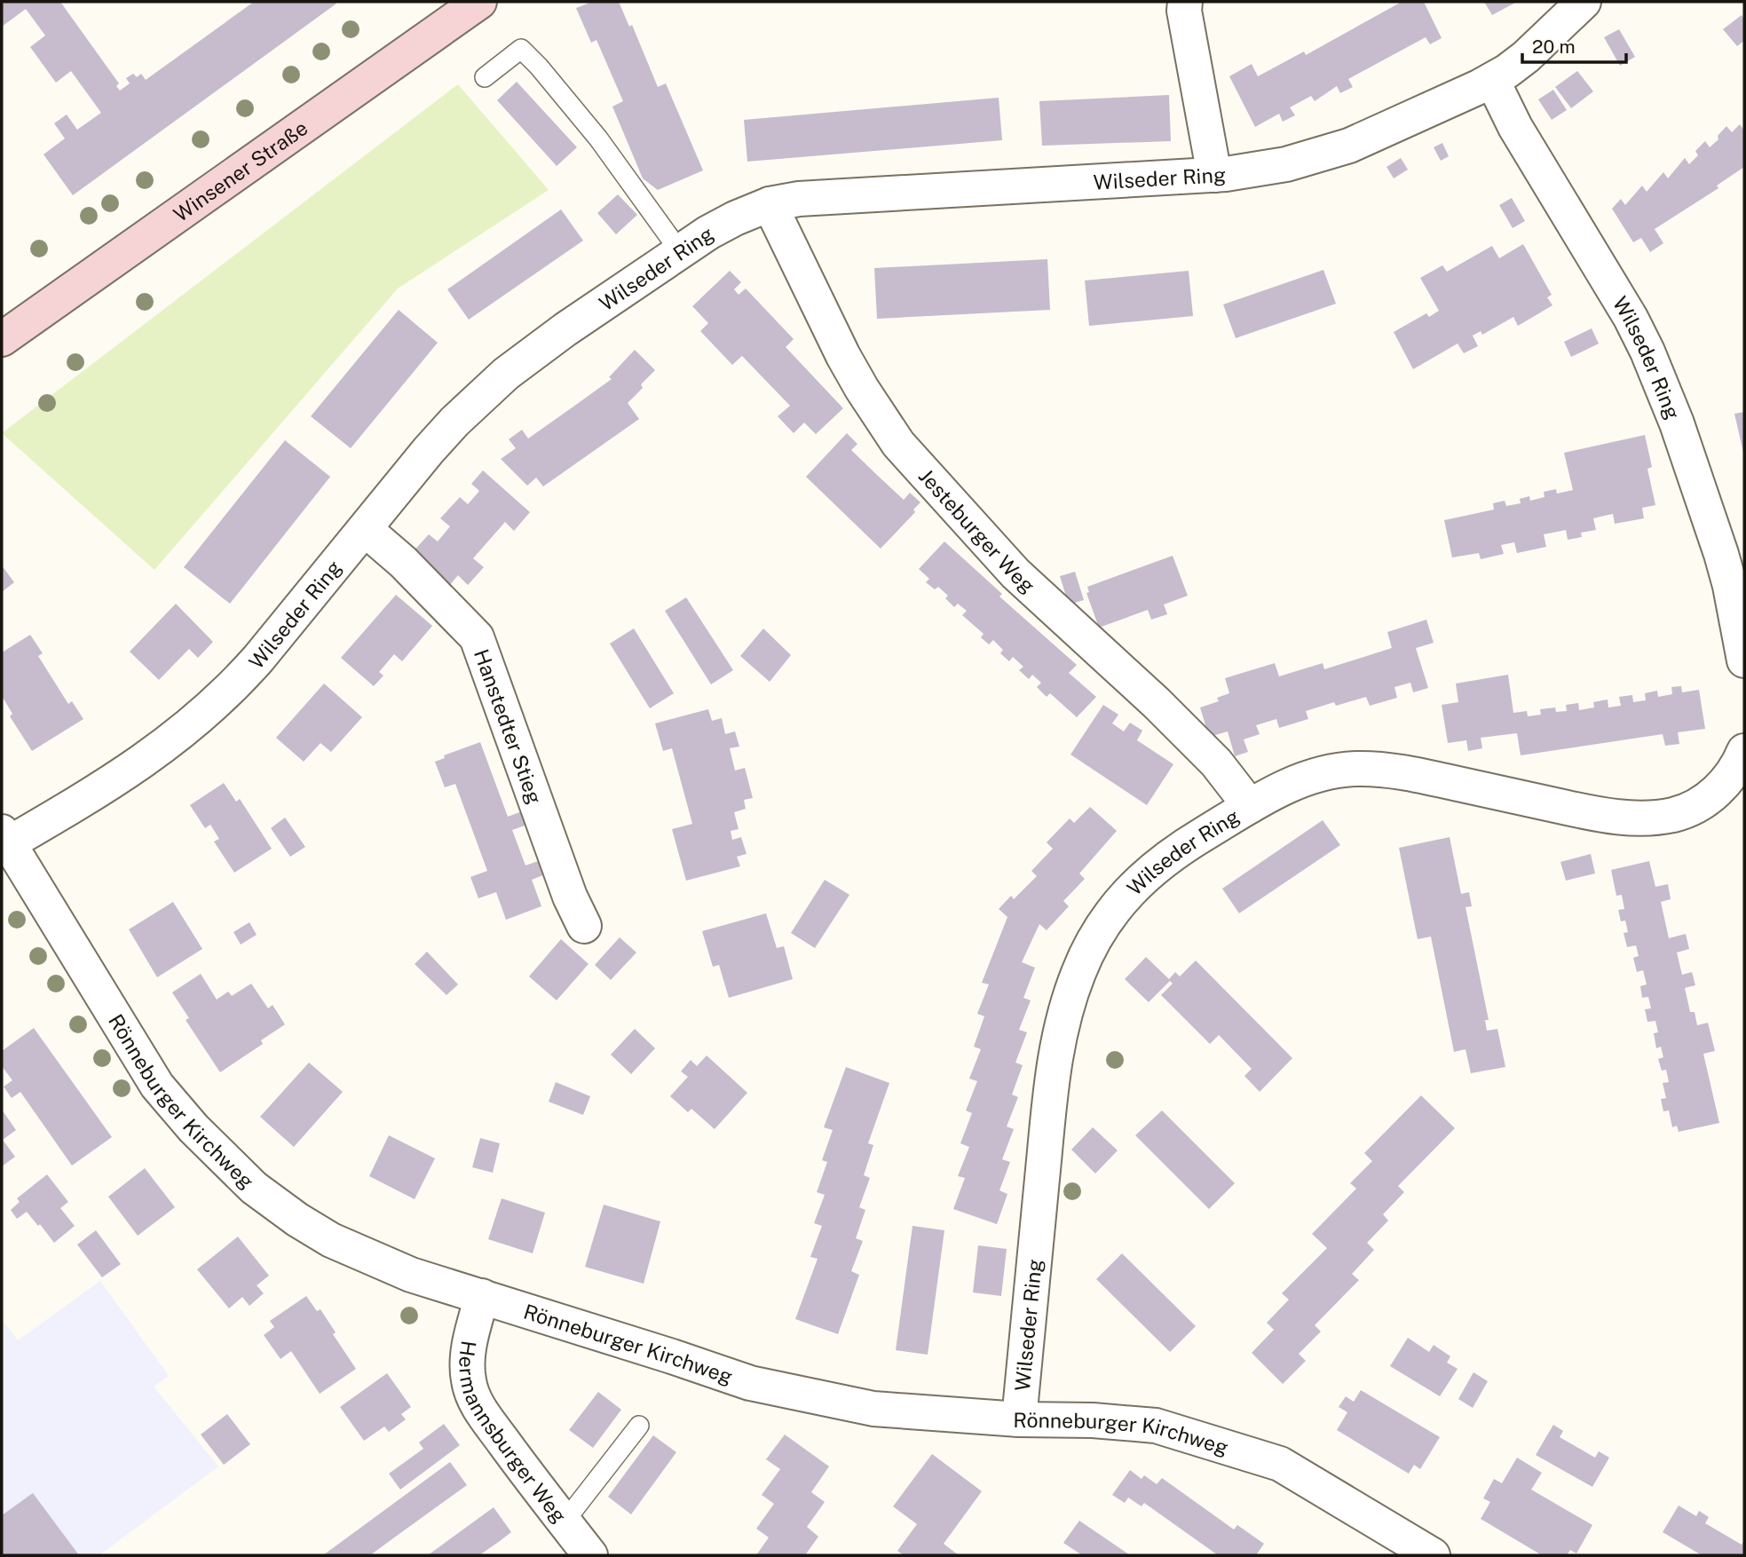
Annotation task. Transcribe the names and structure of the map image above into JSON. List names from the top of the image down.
{
  "streets": {
    "main road": ["Winsener Straße"],
    "street": [
      "Wilseder Ring",
      "Jesteburger Weg",
      "Hanstedter Stieg",
      "Rönneburger Kirchweg",
      "Hermannsburger Weg"
    ]
  },
  "crossings": [
    ["Wilseder Ring", "Jesteburger Weg"],
    ["Wilseder Ring", "Hanstedter Stieg"],
    ["Wilseder Ring", "Rönneburger Kirchweg"],
    ["Rönneburger Kirchweg", "Hermannsburger Weg"]
  ],
  "scale_bar": "20 m"
}
